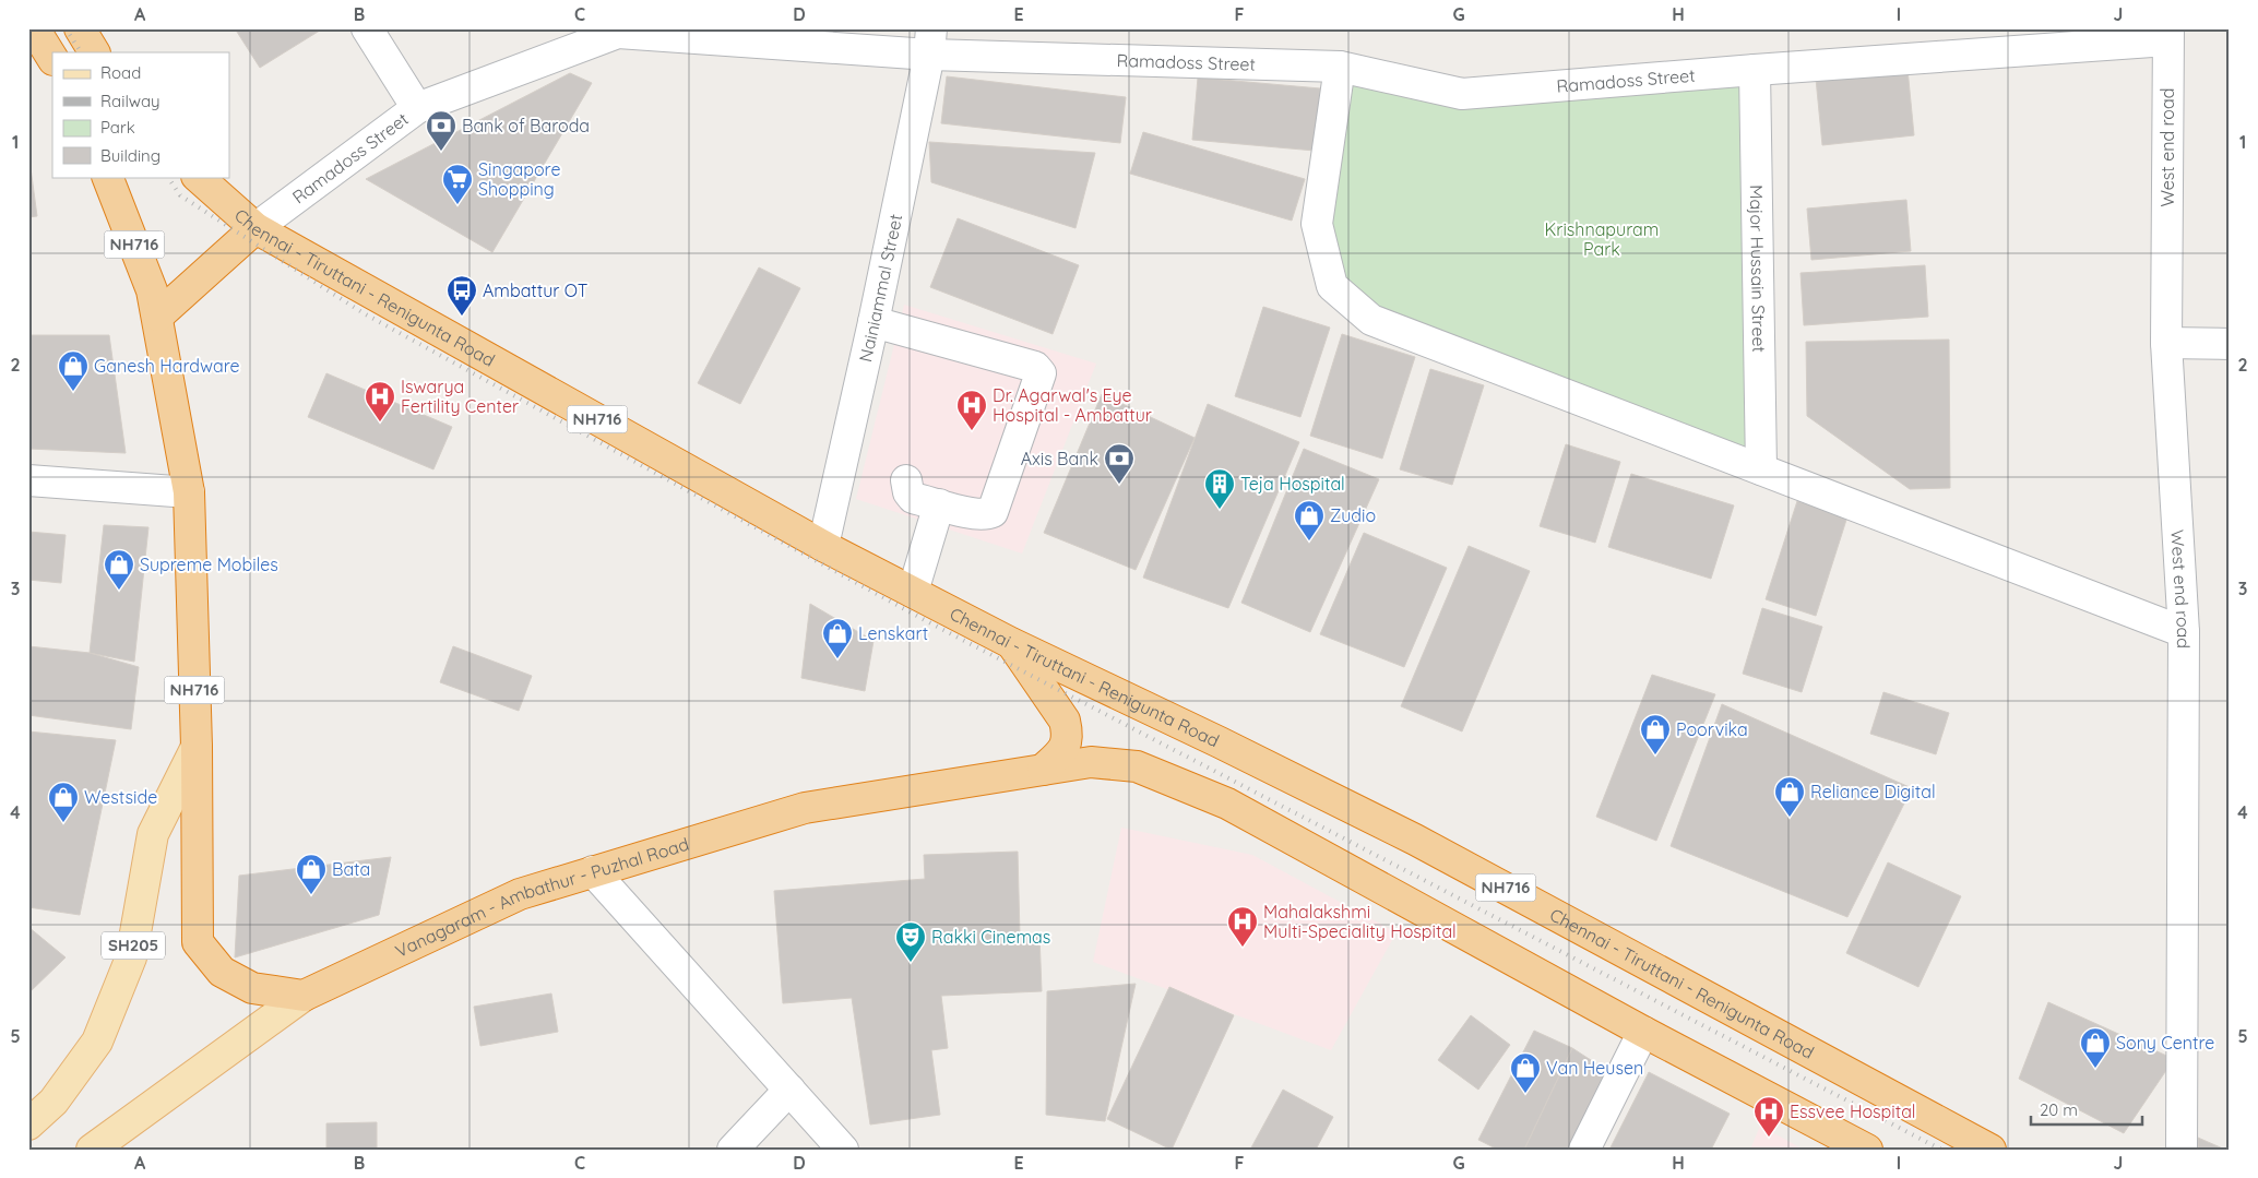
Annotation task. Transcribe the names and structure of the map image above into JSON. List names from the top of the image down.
{
  "streets": {
    "highway": ["NH716", "Chennai - Tiruttani - Renigunta Road", "Vanagaram - Ambathur - Puzhal Road"],
    "main road": ["SH205"],
    "street": [
      "Ramadoss Street",
      "West end road",
      "Major Hussain Street",
      "Nainiammal Street"
    ]
  },
  "crossings": [
    ["Ramadoss Street", "West end road"],
    ["Ramadoss Street", "Major Hussain Street"],
    ["Ramadoss Street", "Chennai - Tiruttani - Renigunta Road"],
    ["Ramadoss Street", "Nainiammal Street"],
    ["NH716", "Vanagaram - Ambathur - Puzhal Road"],
    ["NH716", "SH205"],
    ["Chennai - Tiruttani - Renigunta Road", "Nainiammal Street"]
  ],
  "parks": ["Krishnapuram Park"],
  "places": {
    "bank": ["Bank of Baroda", "Axis Bank"],
    "supermarket": ["Singapore Shopping"],
    "bus stop": ["Ambattur OT"],
    "shop": [
      "Ganesh Hardware",
      "Zudio",
      "Supreme Mobiles",
      "Lenskart",
      "Poorvika",
      "Reliance Digital",
      "Westside",
      "Bata",
      "Sony Centre",
      "Van Heusen"
    ],
    "hospital": [
      "Iswarya Fertility Center",
      "Dr. Agarwal's Eye Hospital - Ambattur",
      "Mahalakshmi Multi-Speciality Hospital",
      "Essvee Hospital"
    ],
    "building": ["Teja Hospital"],
    "theatre": ["Rakki Cinemas"]
  },
  "legend": [
    "Road",
    "Railway",
    "Park",
    "Building"
  ],
  "scale_bar": "20 m",
  "grid": {
    "columns": [
      "A",
      "B",
      "C",
      "D",
      "E",
      "F",
      "G",
      "H",
      "I",
      "J"
    ],
    "rows": [
      "1",
      "2",
      "3",
      "4",
      "5"
    ]
  }
}
